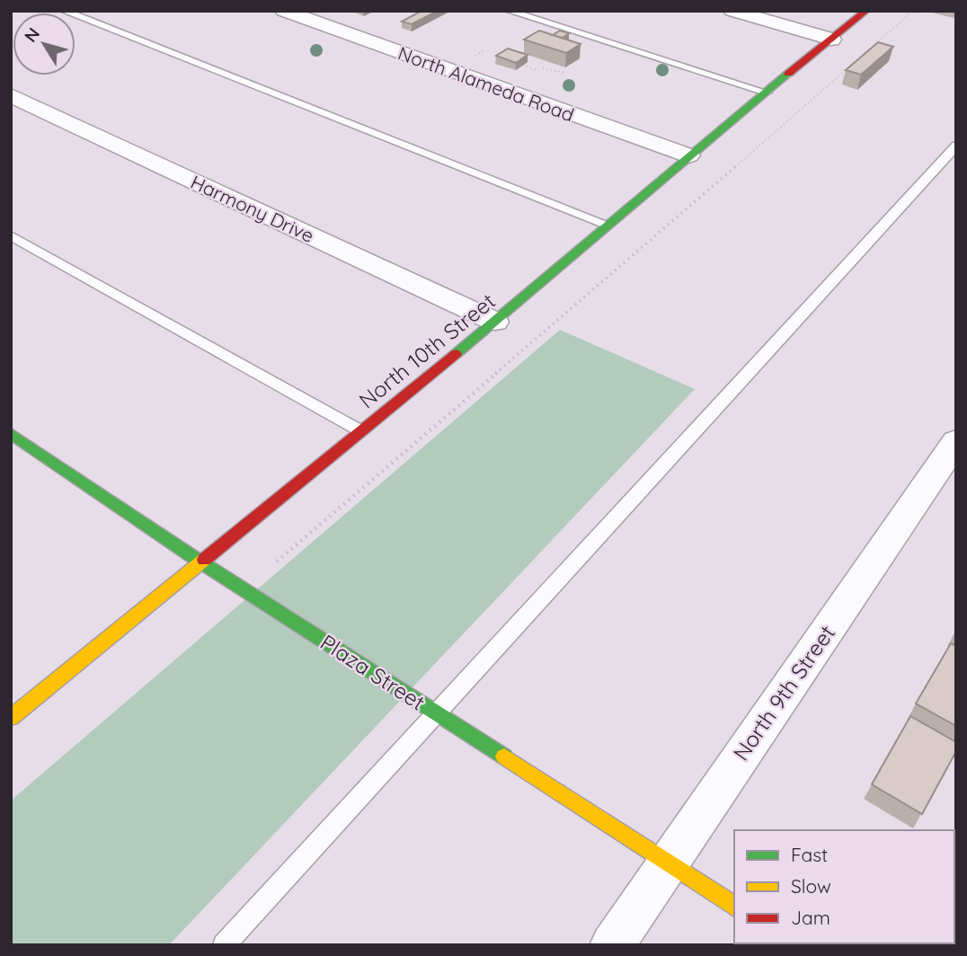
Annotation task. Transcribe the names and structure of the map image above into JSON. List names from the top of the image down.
{
  "streets": {
    "street": [
      "North Alameda Road",
      "Harmony Drive",
      "North 10th Street",
      "Plaza Street",
      "North 9th Street"
    ]
  },
  "crossings": [
    ["North Alameda Road", "North 10th Street"],
    ["Harmony Drive", "North 10th Street"],
    ["North 10th Street", "Plaza Street"],
    ["Plaza Street", "North 9th Street"]
  ],
  "legend": ["Fast", "Slow", "Jam"],
  "north": "top left"
}
